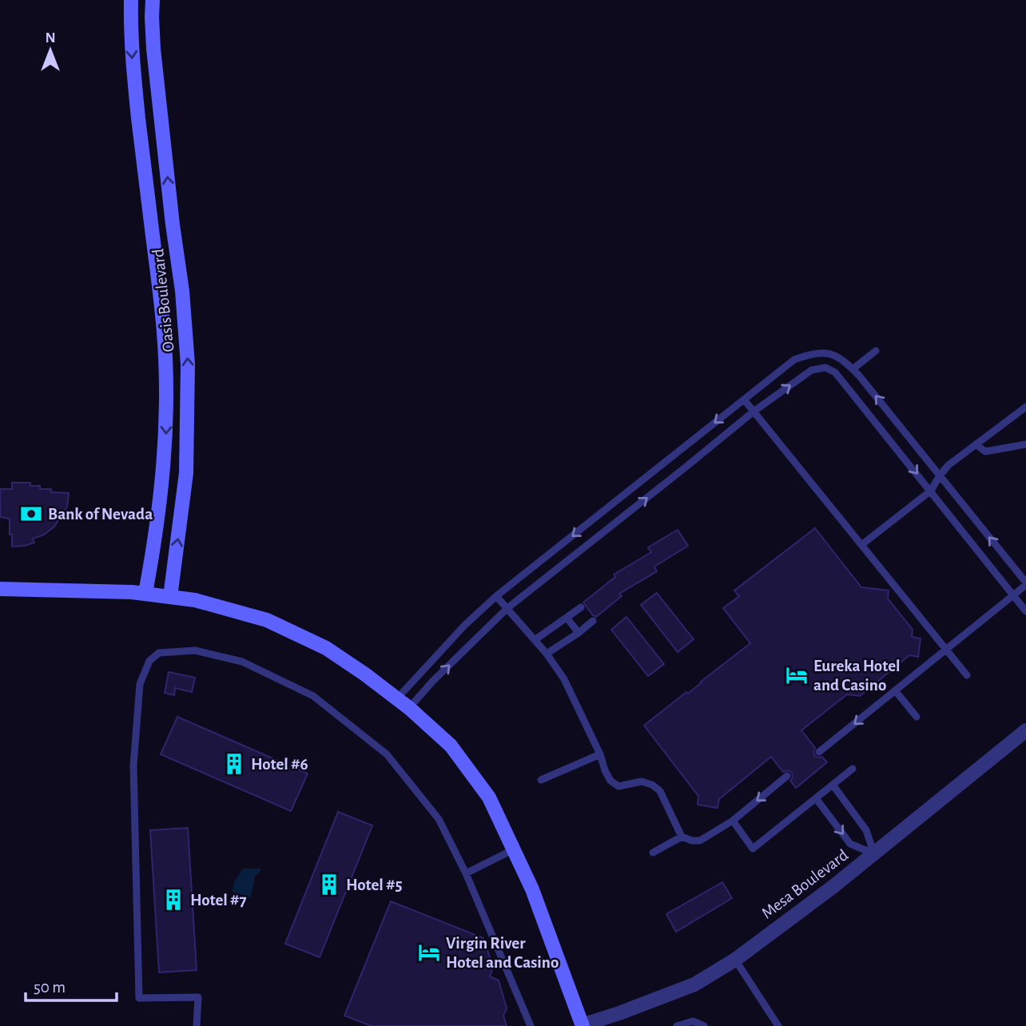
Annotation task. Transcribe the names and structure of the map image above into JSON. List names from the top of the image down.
{
  "streets": {
    "main road": ["Oasis Boulevard"],
    "street": ["Mesa Boulevard"]
  },
  "places": {
    "bank": ["Bank of Nevada"],
    "hotel": ["Eureka Hotel and Casino", "Virgin River Hotel and Casino"],
    "building": ["Hotel #6", "Hotel #5", "Hotel #7"]
  },
  "scale_bar": "50 m",
  "north": "top"
}
